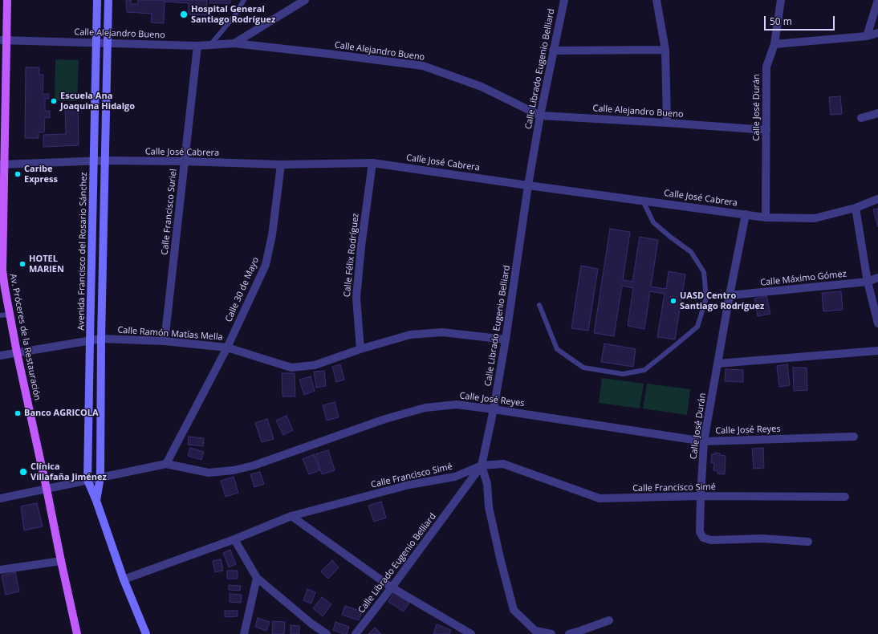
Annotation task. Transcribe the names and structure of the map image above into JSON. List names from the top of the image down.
{
  "streets": {
    "main road": ["Avenida Francisco del Rosario Sánchez", "Av. Próceres de la Restauración"],
    "street": [
      "Calle Alejandro Bueno",
      "Calle Librado Eugenio Belliard",
      "Calle José Durán",
      "Calle José Cabrera",
      "Calle Francisco Suriel",
      "Calle Félix Rodríguez",
      "Calle Máximo Gómez",
      "Calle 30 de Mayo",
      "Calle Ramón Matías Mella",
      "Calle José Reyes",
      "Calle Francisco Simé"
    ]
  },
  "crossings": [
    ["Calle Alejandro Bueno", "Calle Librado Eugenio Belliard"],
    ["Calle Alejandro Bueno", "Calle José Durán"],
    ["Calle Alejandro Bueno", "Calle Francisco Suriel"],
    ["Calle Alejandro Bueno", "Avenida Francisco del Rosario Sánchez"],
    ["Calle Alejandro Bueno", "Av. Próceres de la Restauración"],
    ["Calle Librado Eugenio Belliard", "Calle José Cabrera"],
    ["Calle Librado Eugenio Belliard", "Calle Ramón Matías Mella"],
    ["Calle Librado Eugenio Belliard", "Calle José Reyes"],
    ["Calle Librado Eugenio Belliard", "Calle Francisco Simé"],
    ["Calle José Durán", "Calle José Cabrera"],
    ["Calle José Durán", "Calle Máximo Gómez"],
    ["Calle José Durán", "Calle José Reyes"],
    ["Calle José Durán", "Calle Francisco Simé"],
    ["Calle José Cabrera", "Calle Francisco Suriel"],
    ["Calle José Cabrera", "Avenida Francisco del Rosario Sánchez"],
    ["Calle José Cabrera", "Calle Félix Rodríguez"],
    ["Calle José Cabrera", "Calle 30 de Mayo"],
    ["Calle José Cabrera", "Av. Próceres de la Restauración"],
    ["Calle Francisco Suriel", "Calle Ramón Matías Mella"],
    ["Avenida Francisco del Rosario Sánchez", "Calle Ramón Matías Mella"],
    ["Avenida Francisco del Rosario Sánchez", "Calle José Reyes"],
    ["Avenida Francisco del Rosario Sánchez", "Calle Francisco Simé"],
    ["Calle Félix Rodríguez", "Calle Ramón Matías Mella"],
    ["Calle 30 de Mayo", "Calle Ramón Matías Mella"],
    ["Calle 30 de Mayo", "Calle José Reyes"],
    ["Calle Ramón Matías Mella", "Av. Próceres de la Restauración"],
    ["Av. Próceres de la Restauración", "Calle José Reyes"]
  ],
  "places": [
    "Hospital General Santiago Rodríguez",
    "Escuela Ana Joaquina Hidalgo",
    "Caribe Express",
    "HOTEL MARIEN",
    "UASD Centro Santiago Rodríguez",
    "Banco AGRICOLA",
    "Clínica Villafaña Jiménez"
  ],
  "scale_bar": "50 m"
}
